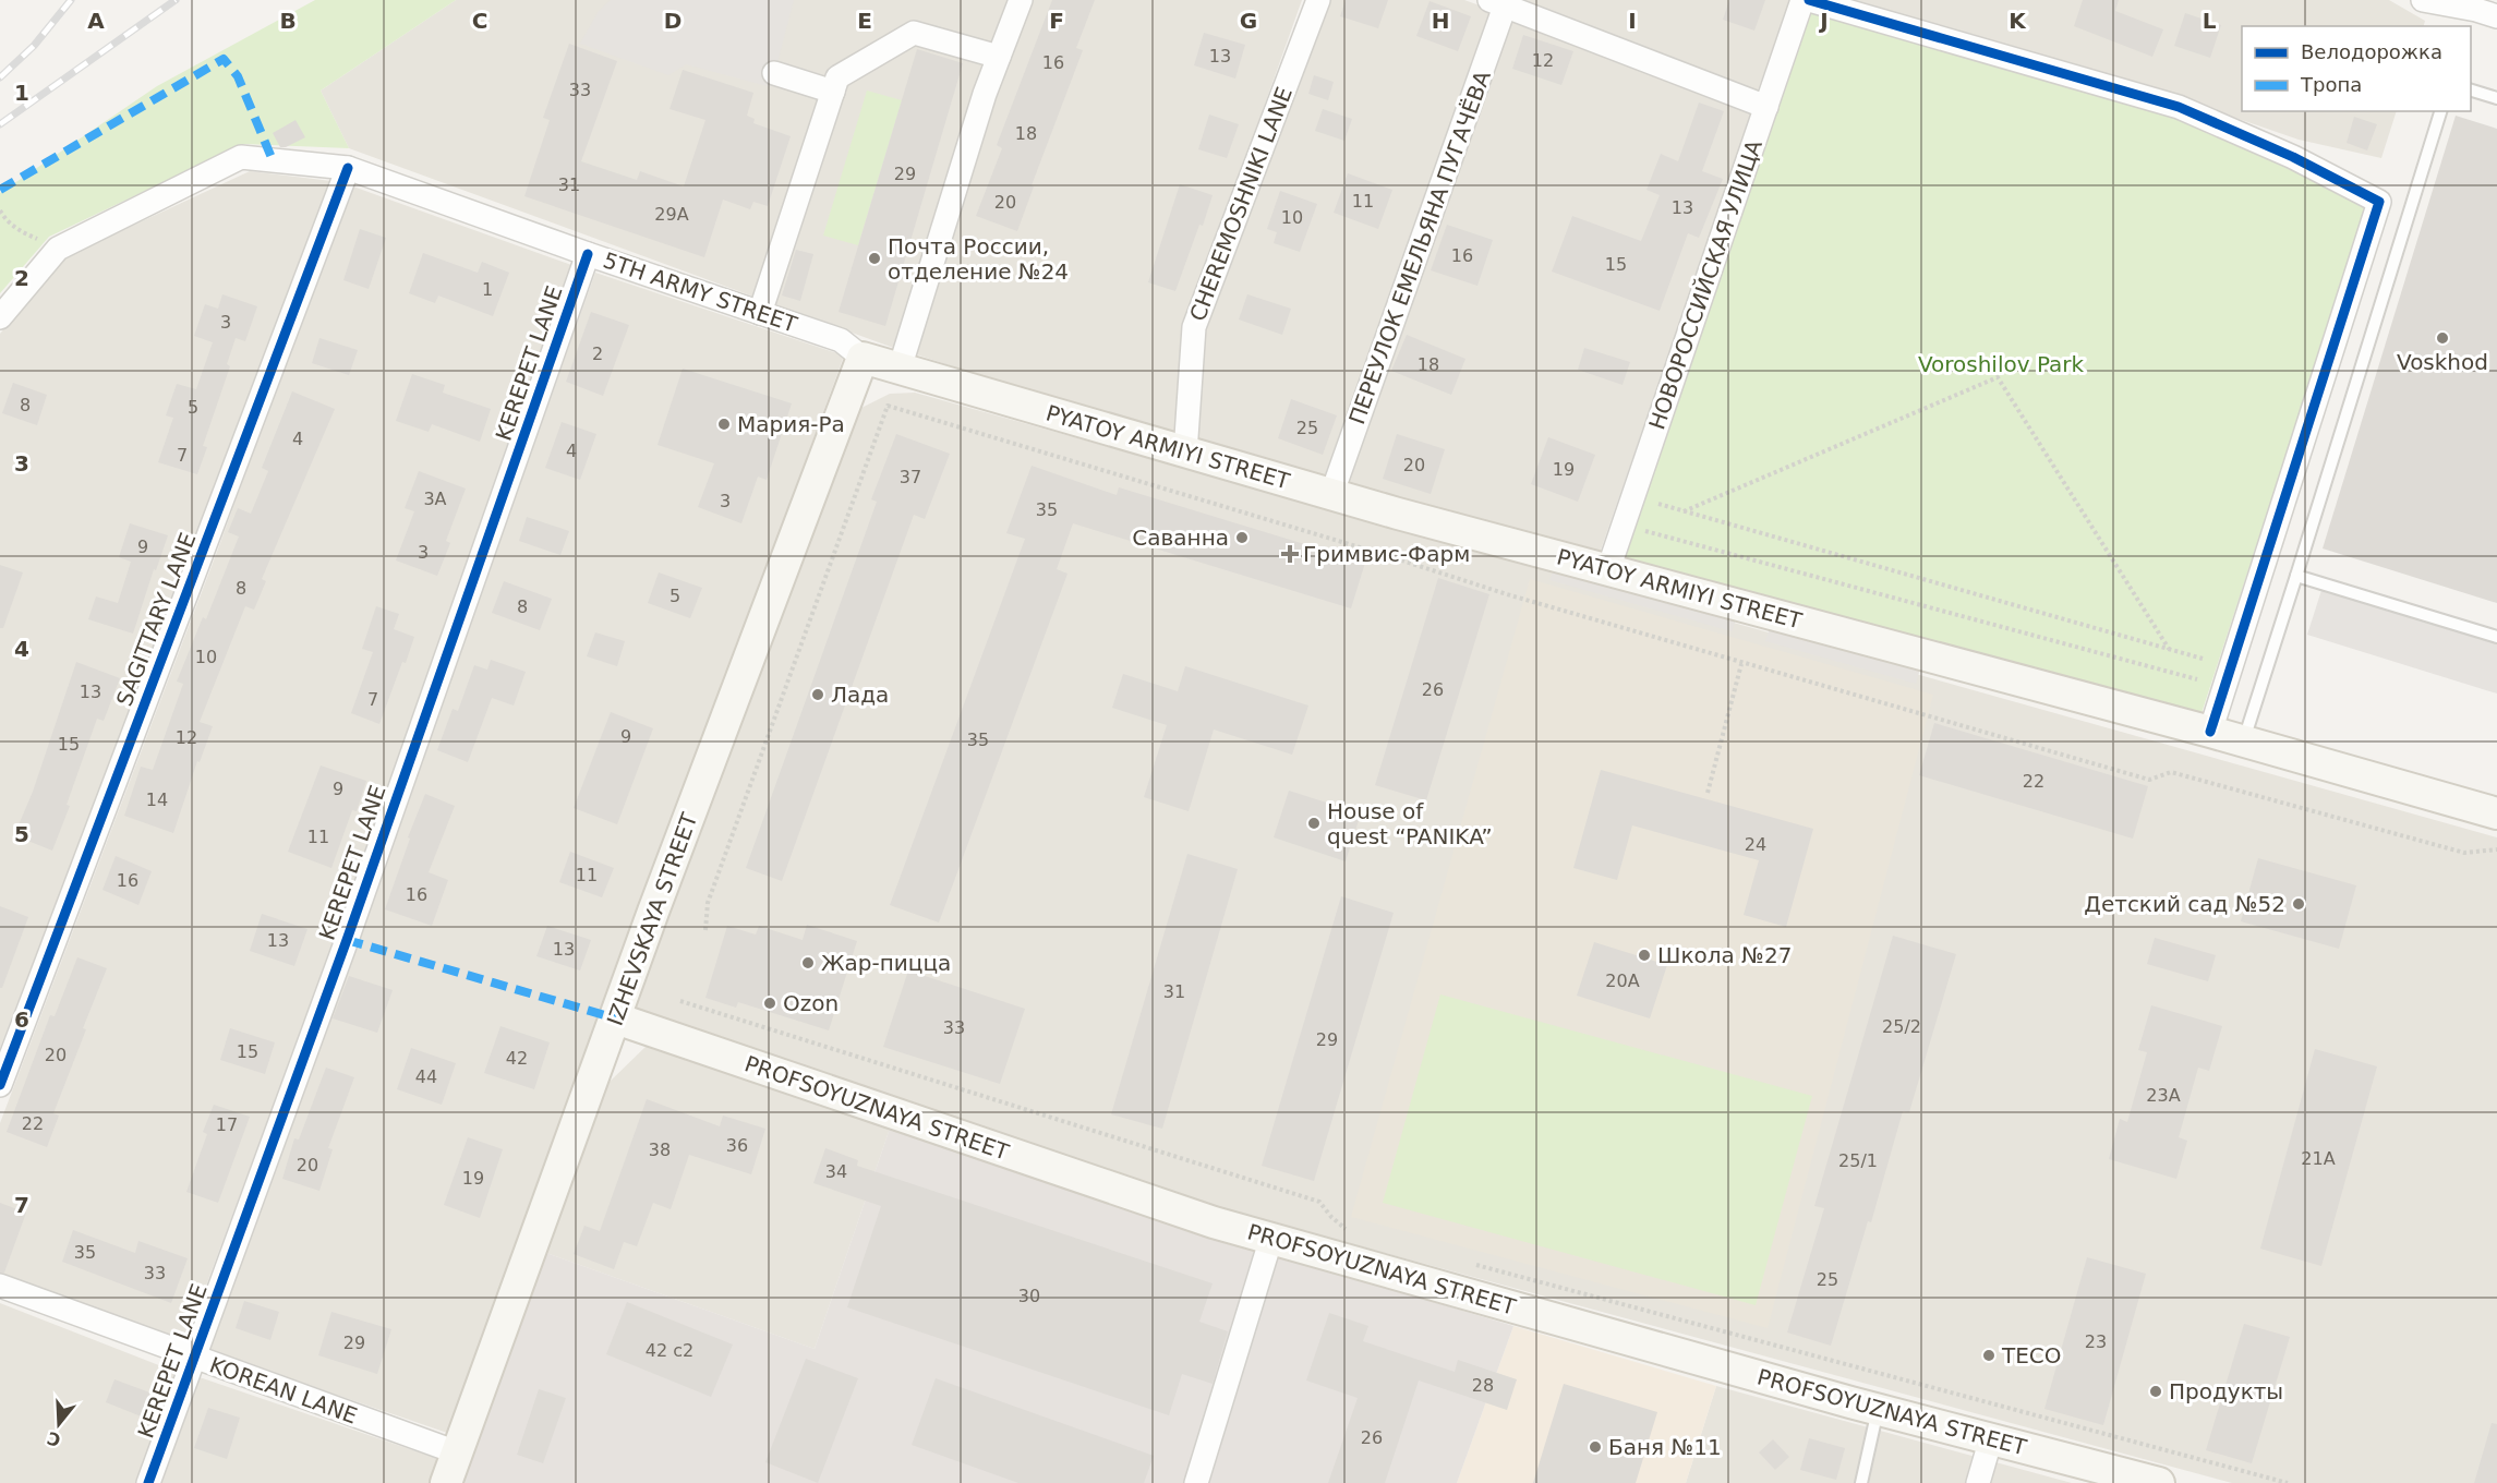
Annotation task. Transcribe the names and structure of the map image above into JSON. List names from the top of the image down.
{
  "streets": {
    "main road": ["PYATOY ARMIYI STREET", "IZHEVSKAYA STREET", "PROFSOYUZNAYA STREET"],
    "street": [
      "CHEREMOSHNIKI LANE",
      "ПЕРЕУЛОК ЕМЕЛЬЯНА ПУГАЧЁВА",
      "НОВОРОССИЙСКАЯ УЛИЦА",
      "5TH ARMY STREET",
      "KEREPET LANE",
      "SAGITTARY LANE",
      "KOREAN LANE"
    ]
  },
  "crossings": [
    ["CHEREMOSHNIKI LANE", "PYATOY ARMIYI STREET"],
    ["ПЕРЕУЛОК ЕМЕЛЬЯНА ПУГАЧЁВА", "PYATOY ARMIYI STREET"],
    ["НОВОРОССИЙСКАЯ УЛИЦА", "PYATOY ARMIYI STREET"],
    ["5TH ARMY STREET", "KEREPET LANE"],
    ["5TH ARMY STREET", "PYATOY ARMIYI STREET"],
    ["5TH ARMY STREET", "SAGITTARY LANE"],
    ["5TH ARMY STREET", "IZHEVSKAYA STREET"],
    ["KEREPET LANE", "KOREAN LANE"],
    ["PYATOY ARMIYI STREET", "IZHEVSKAYA STREET"],
    ["IZHEVSKAYA STREET", "PROFSOYUZNAYA STREET"],
    ["IZHEVSKAYA STREET", "KOREAN LANE"]
  ],
  "parks": ["Voroshilov Park"],
  "places": {
    "other": [
      "Почта России, отделение №24",
      "Voskhod",
      "Мария-Ра",
      "Саванна",
      "Лада",
      "House of quest “PANIKA”",
      "Детский сад №52",
      "Школа №27",
      "Жар-пицца",
      "Ozon",
      "ТЕСО",
      "Продукты",
      "Баня №11"
    ],
    "health": ["Гримвис-Фарм"]
  },
  "house_numbers": [
    "13",
    "12",
    "16",
    "33",
    "18",
    "29",
    "31",
    "11",
    "20",
    "13",
    "29А",
    "10",
    "16",
    "15",
    "1",
    "3",
    "2",
    "18",
    "8",
    "5",
    "25",
    "4",
    "4",
    "7",
    "20",
    "19",
    "37",
    "3А",
    "3",
    "35",
    "9",
    "3",
    "8",
    "5",
    "8",
    "10",
    "26",
    "13",
    "7",
    "9",
    "12",
    "35",
    "15",
    "22",
    "9",
    "14",
    "11",
    "24",
    "11",
    "16",
    "16",
    "13",
    "13",
    "20А",
    "31",
    "25/2",
    "33",
    "29",
    "15",
    "20",
    "42",
    "44",
    "23А",
    "22",
    "17",
    "36",
    "38",
    "21А",
    "25/1",
    "20",
    "34",
    "19",
    "35",
    "33",
    "25",
    "30",
    "23",
    "29",
    "42 с2",
    "28",
    "26"
  ],
  "legend": ["Велодорожка", "Тропа"],
  "north": "bottom",
  "grid": {
    "columns": [
      "A",
      "B",
      "C",
      "D",
      "E",
      "F",
      "G",
      "H",
      "I",
      "J",
      "K",
      "L"
    ],
    "rows": [
      "1",
      "2",
      "3",
      "4",
      "5",
      "6",
      "7"
    ]
  }
}
